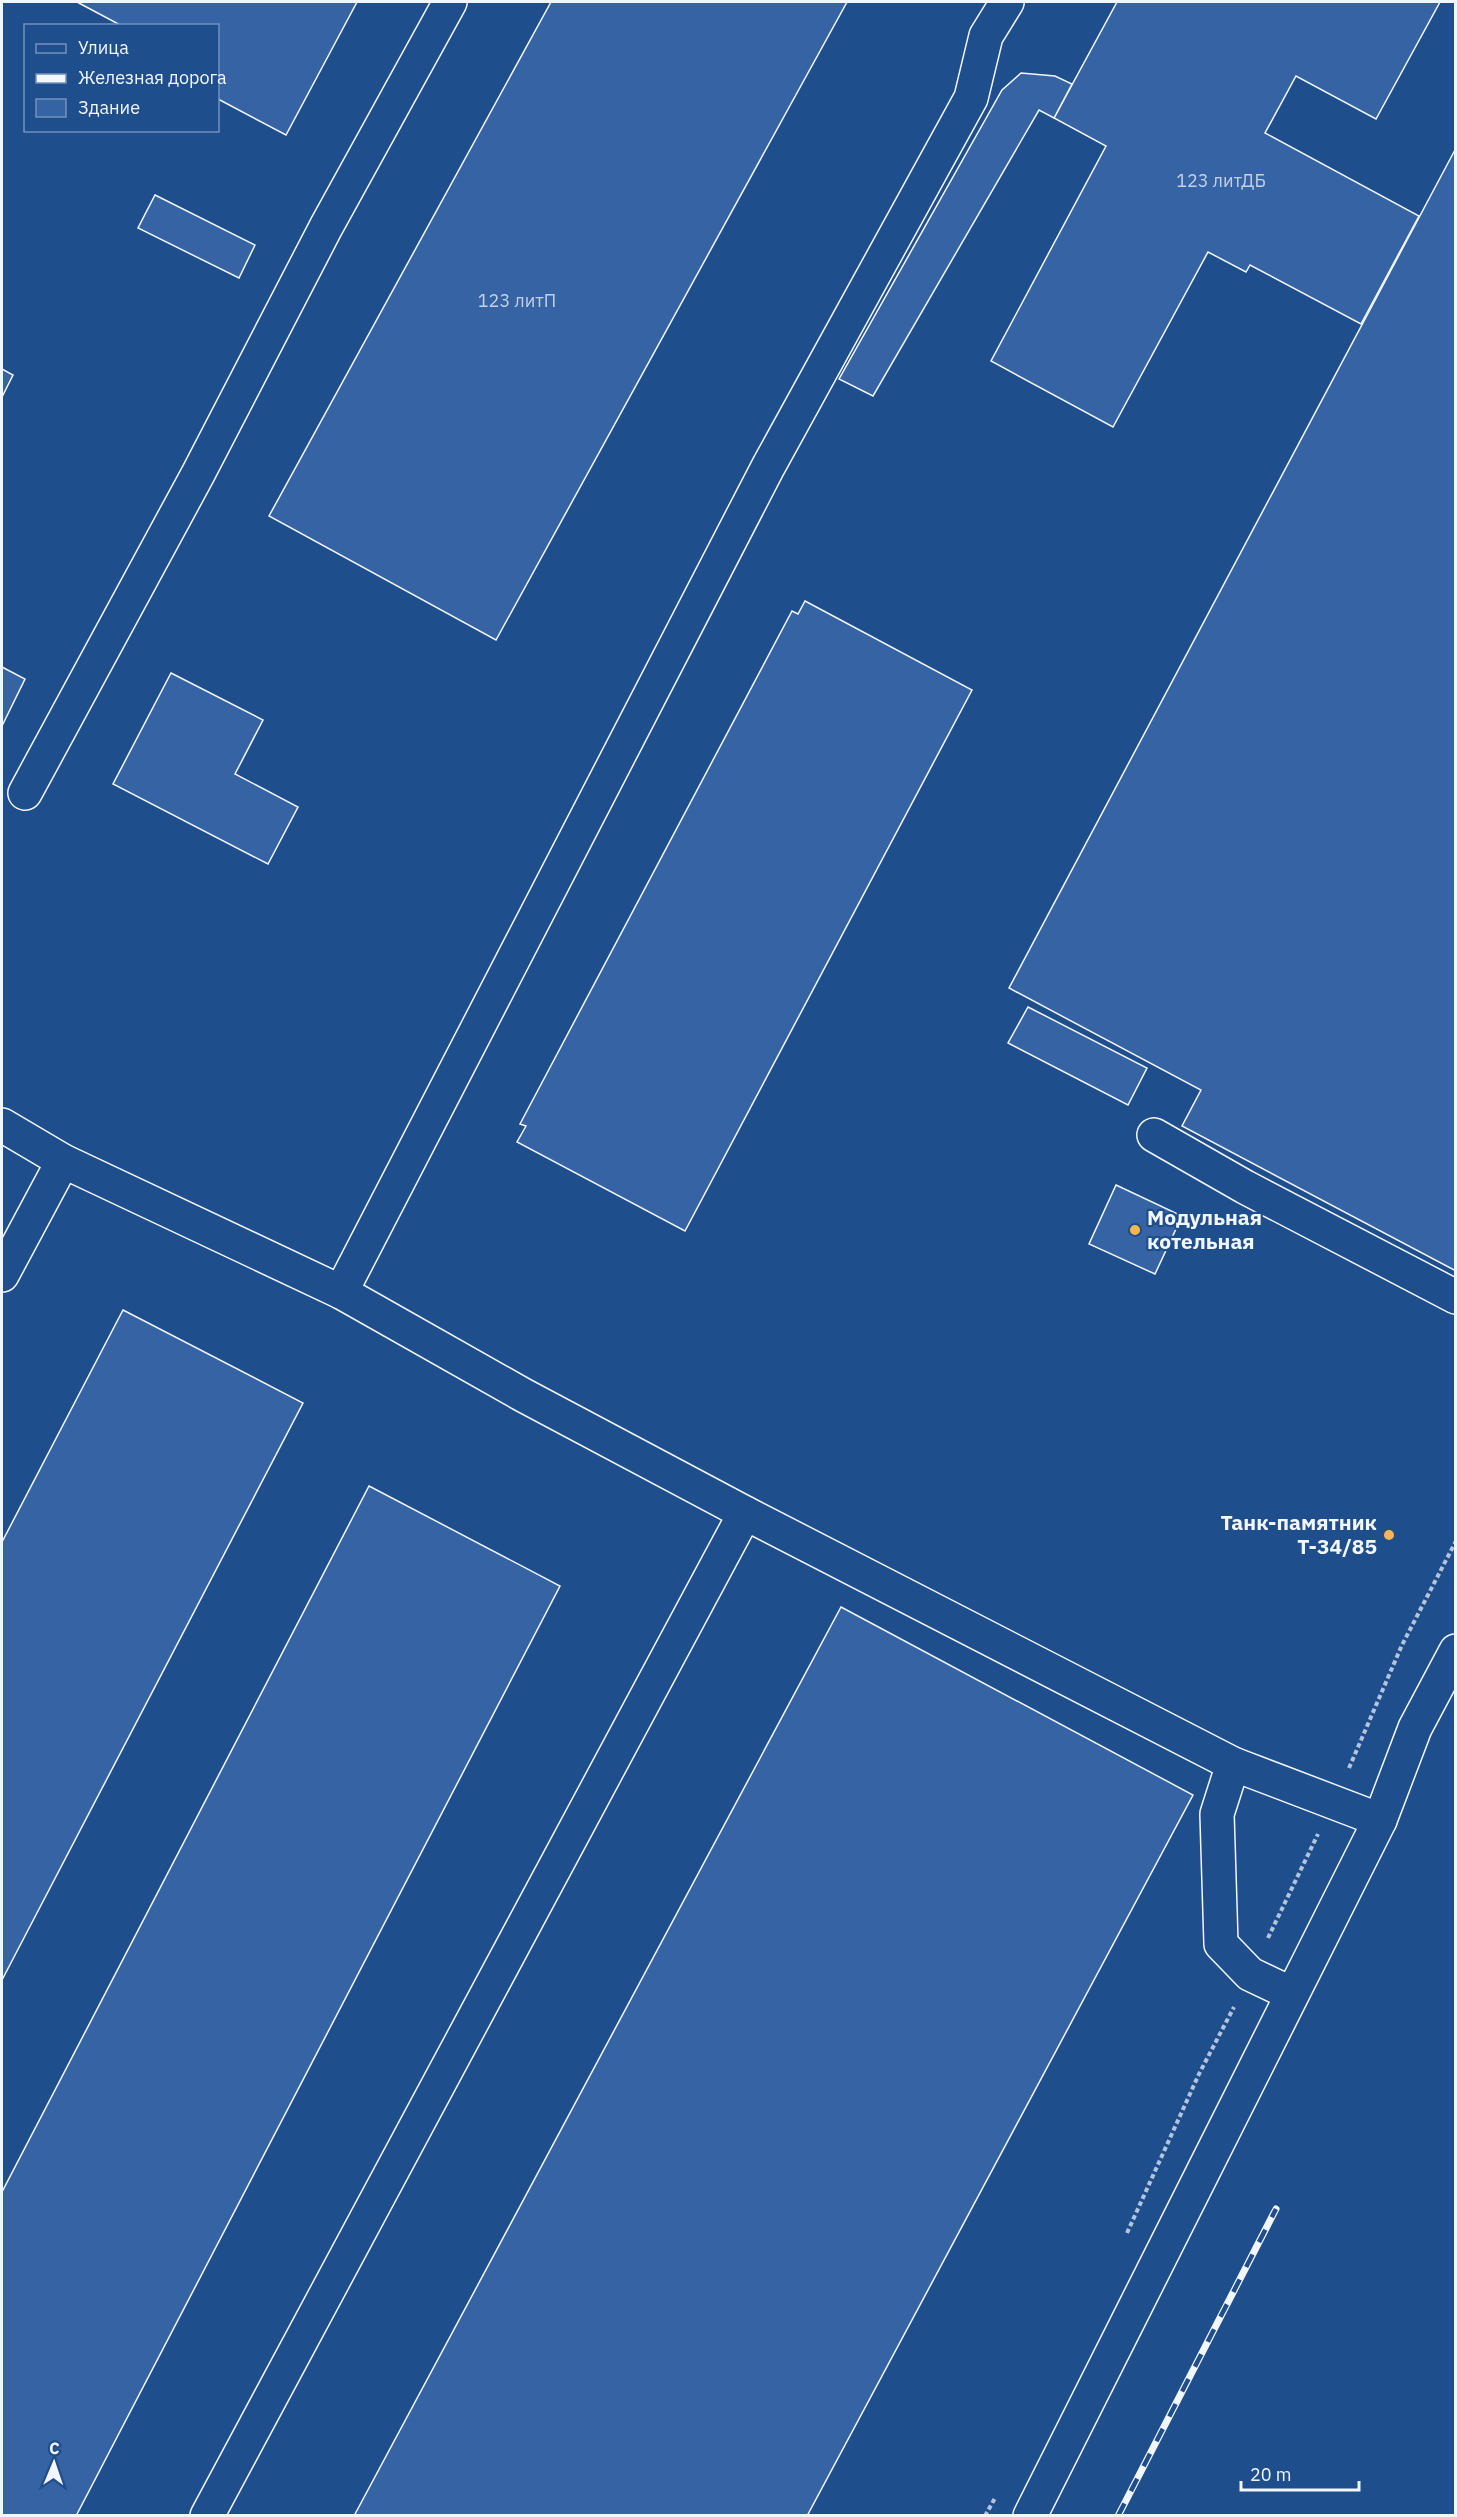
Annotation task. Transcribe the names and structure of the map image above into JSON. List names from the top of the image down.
{
  "places": ["Модульная котельная", "Танк-памятник Т-34/85"],
  "house_numbers": ["123 литДБ", "123 литП"],
  "legend": ["Улица", "Железная дорога", "Здание"],
  "scale_bar": "20 m",
  "north": "top"
}
